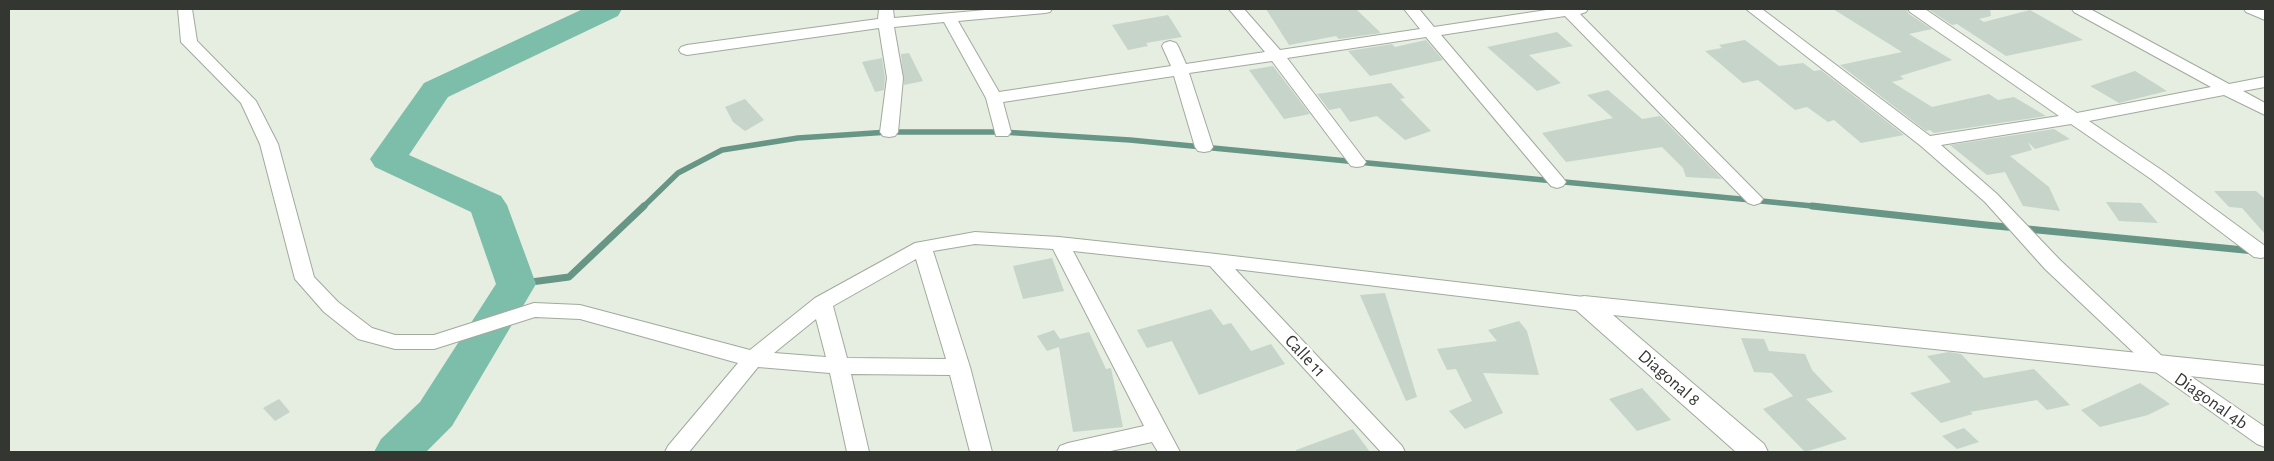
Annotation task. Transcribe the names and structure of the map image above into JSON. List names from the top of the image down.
{
  "streets": {
    "street": ["Calle 11", "Diagonal 8", "Diagonal 4b"]
  }
}
